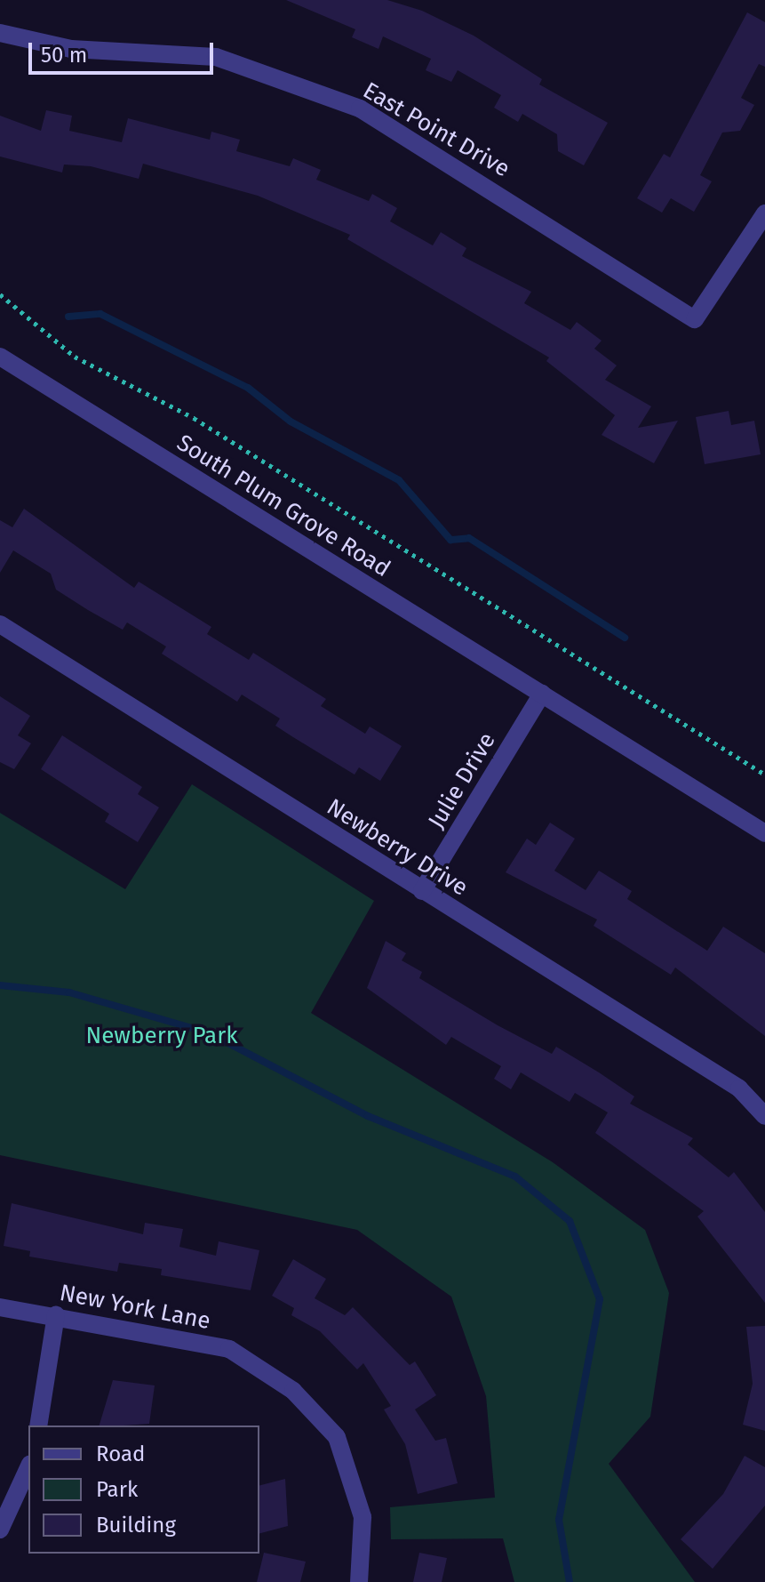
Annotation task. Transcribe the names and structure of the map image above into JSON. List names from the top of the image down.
{
  "streets": {
    "street": [
      "East Point Drive",
      "South Plum Grove Road",
      "Julie Drive",
      "Newberry Drive",
      "New York Lane"
    ]
  },
  "crossings": [
    ["South Plum Grove Road", "Julie Drive"],
    ["Julie Drive", "Newberry Drive"]
  ],
  "parks": ["Newberry Park"],
  "legend": ["Road", "Park", "Building"],
  "scale_bar": "50 m"
}
